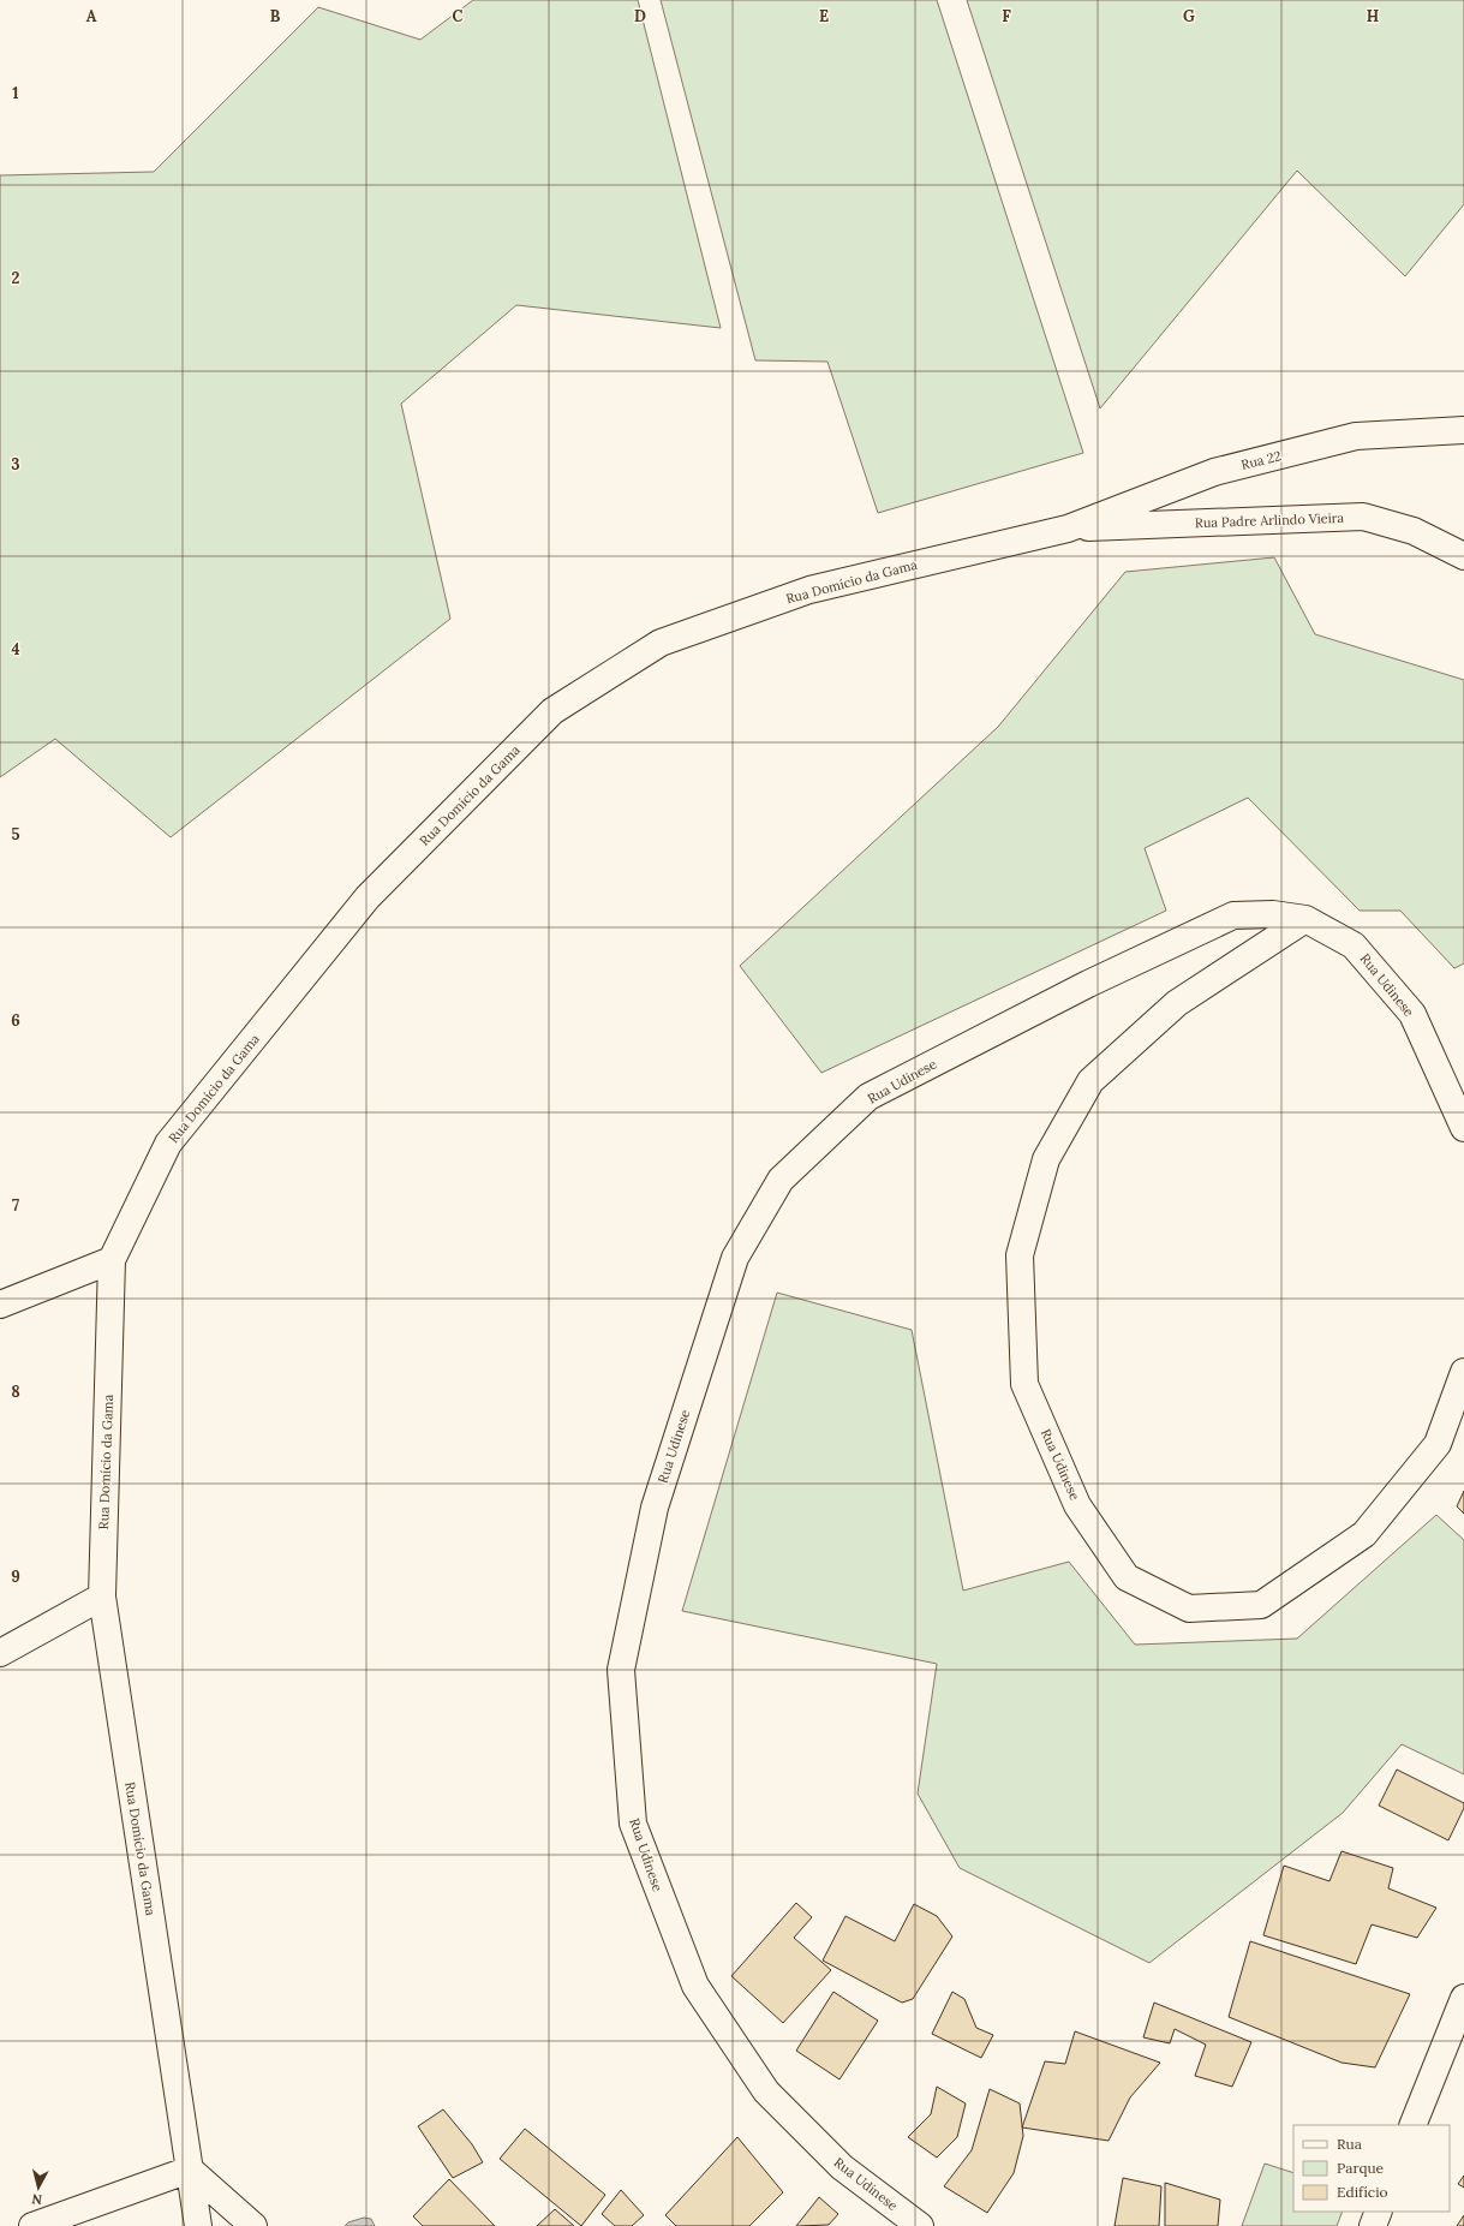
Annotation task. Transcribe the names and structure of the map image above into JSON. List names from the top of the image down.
{
  "streets": {
    "street": [
      "Rua 22",
      "Rua Padre Arlindo Vieira",
      "Rua Domício da Gama",
      "Rua Udinese"
    ]
  },
  "crossings": [
    ["Rua 22", "Rua Padre Arlindo Vieira"],
    ["Rua 22", "Rua Domício da Gama"],
    ["Rua Padre Arlindo Vieira", "Rua Domício da Gama"]
  ],
  "legend": ["Rua", "Parque", "Edifício"],
  "north": "bottom",
  "grid": {
    "columns": [
      "A",
      "B",
      "C",
      "D",
      "E",
      "F",
      "G",
      "H"
    ],
    "rows": [
      "1",
      "2",
      "3",
      "4",
      "5",
      "6",
      "7",
      "8",
      "9"
    ]
  }
}
